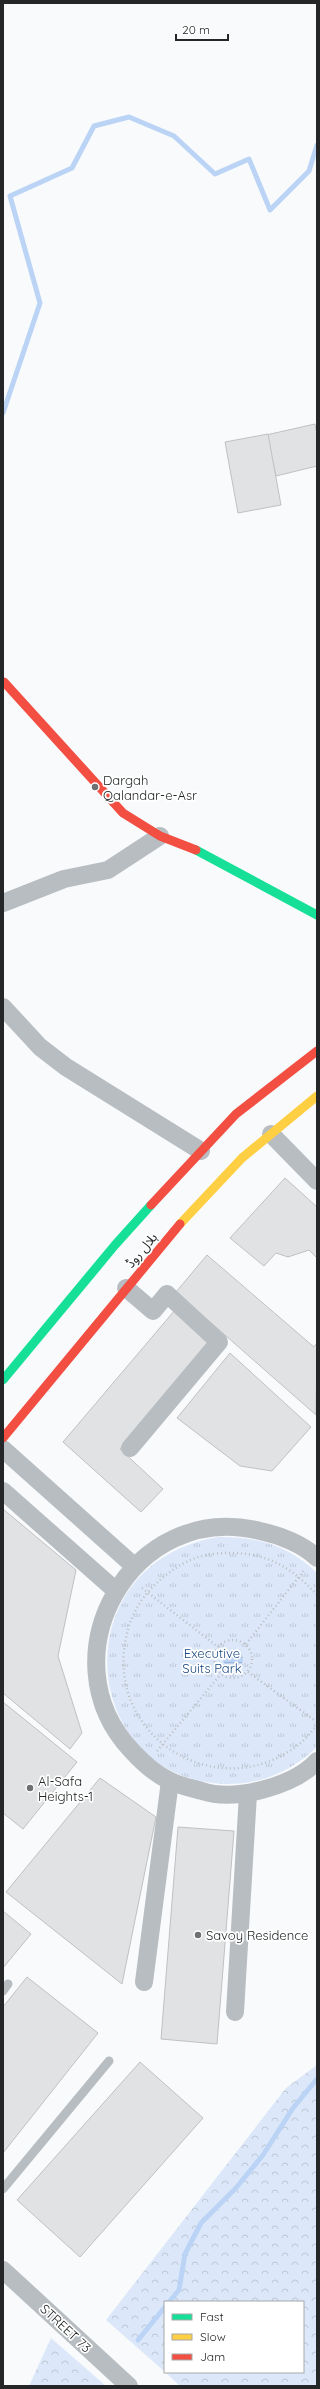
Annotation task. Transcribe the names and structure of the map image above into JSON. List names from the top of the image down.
{
  "streets": {
    "street": ["ہلال روڈ", "STREET 73"]
  },
  "parks": ["Executive Suits Park"],
  "places": ["Dargah Qalandar-e-Asr", "Al-Safa Heights-1", "Savoy Residence"],
  "legend": ["Fast", "Slow", "Jam"],
  "scale_bar": "20 m"
}
